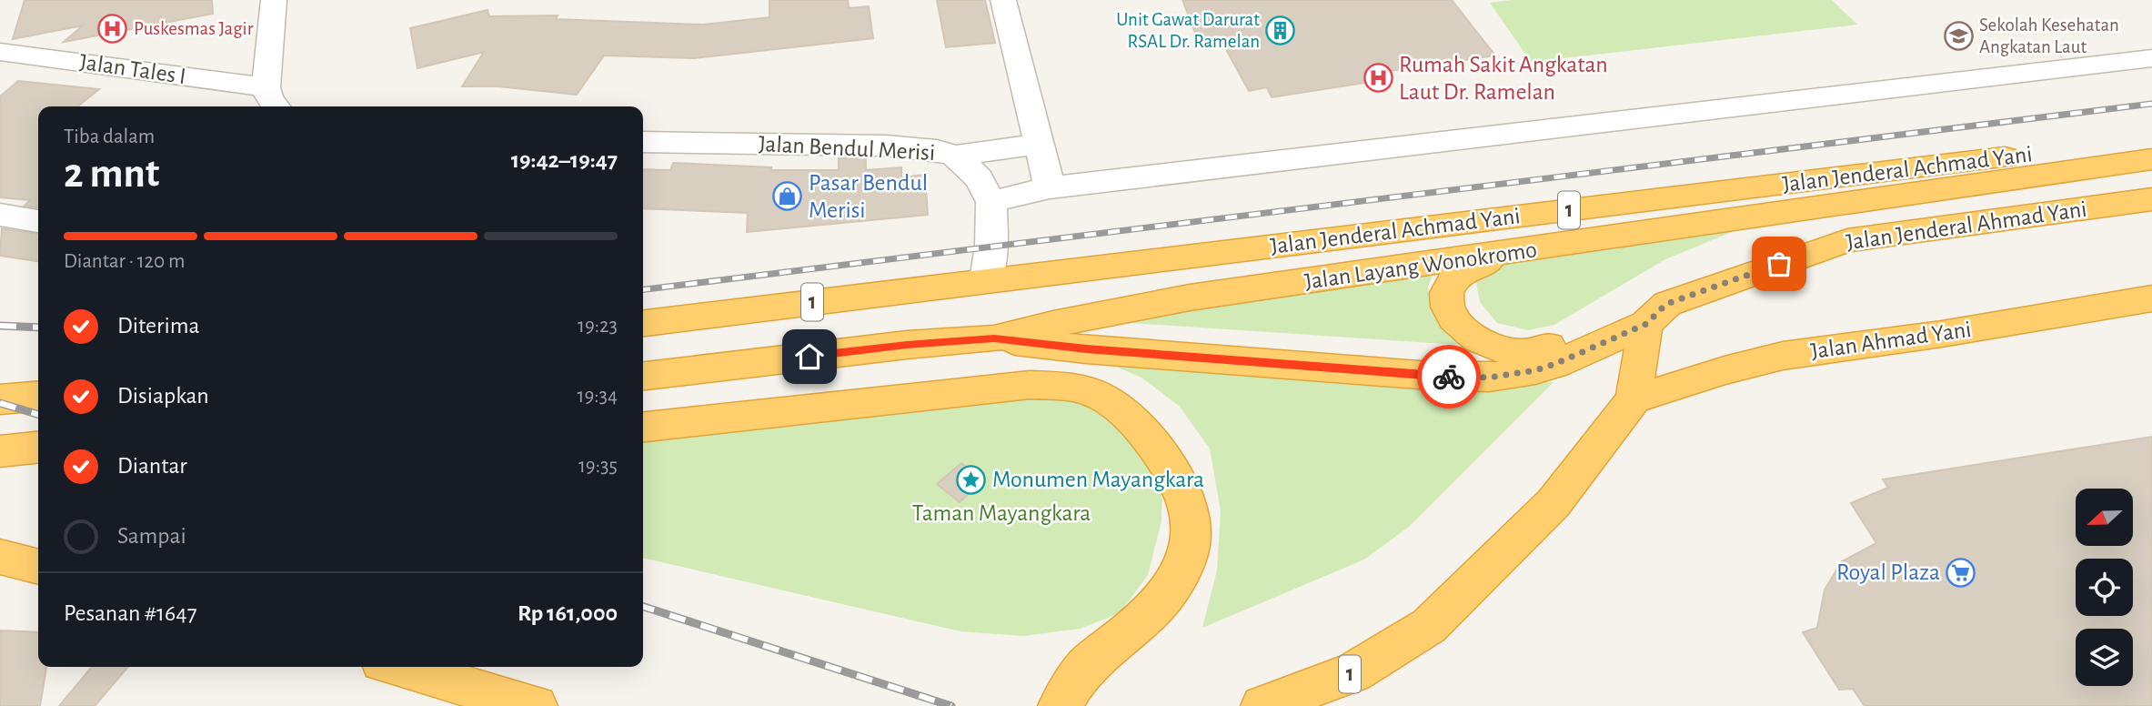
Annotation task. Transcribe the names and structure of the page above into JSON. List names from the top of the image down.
{
  "streets": {
    "highway": [
      "Jalan Jenderal Achmad Yani",
      "1",
      "Jalan Jenderal Ahmad Yani",
      "Jalan Layang Wonokromo",
      "Jalan Ahmad Yani"
    ],
    "street": ["Jalan Tales I", "Jalan Bendul Merisi"]
  },
  "crossings": [
    ["1", "Jalan Jenderal Ahmad Yani"],
    ["1", "Jalan Layang Wonokromo"],
    ["1", "Jalan Ahmad Yani"],
    ["Jalan Jenderal Ahmad Yani", "Jalan Layang Wonokromo"]
  ],
  "parks": ["Taman Mayangkara"],
  "places": {
    "hospital": ["Puskesmas Jagir", "Rumah Sakit Angkatan Laut Dr. Ramelan"],
    "building": ["Unit Gawat Darurat RSAL Dr. Ramelan"],
    "school or university": ["Sekolah Kesehatan Angkatan Laut"],
    "shop": ["Pasar Bendul Merisi"],
    "place": ["Monumen Mayangkara"],
    "supermarket": ["Royal Plaza"]
  },
  "north": "left",
  "page": {
    "heading": ["2 mnt", "Tiba dalam", "19:42–19:47"],
    "panel": ["Pesanan #1647", "Rp 161,000"],
    "bar": "Diantar · 120 m",
    "list": [
      ["Diterima", "19:23"],
      ["Disiapkan", "19:34"],
      ["Diantar", "19:35"],
      "Sampai"
    ]
  }
}
